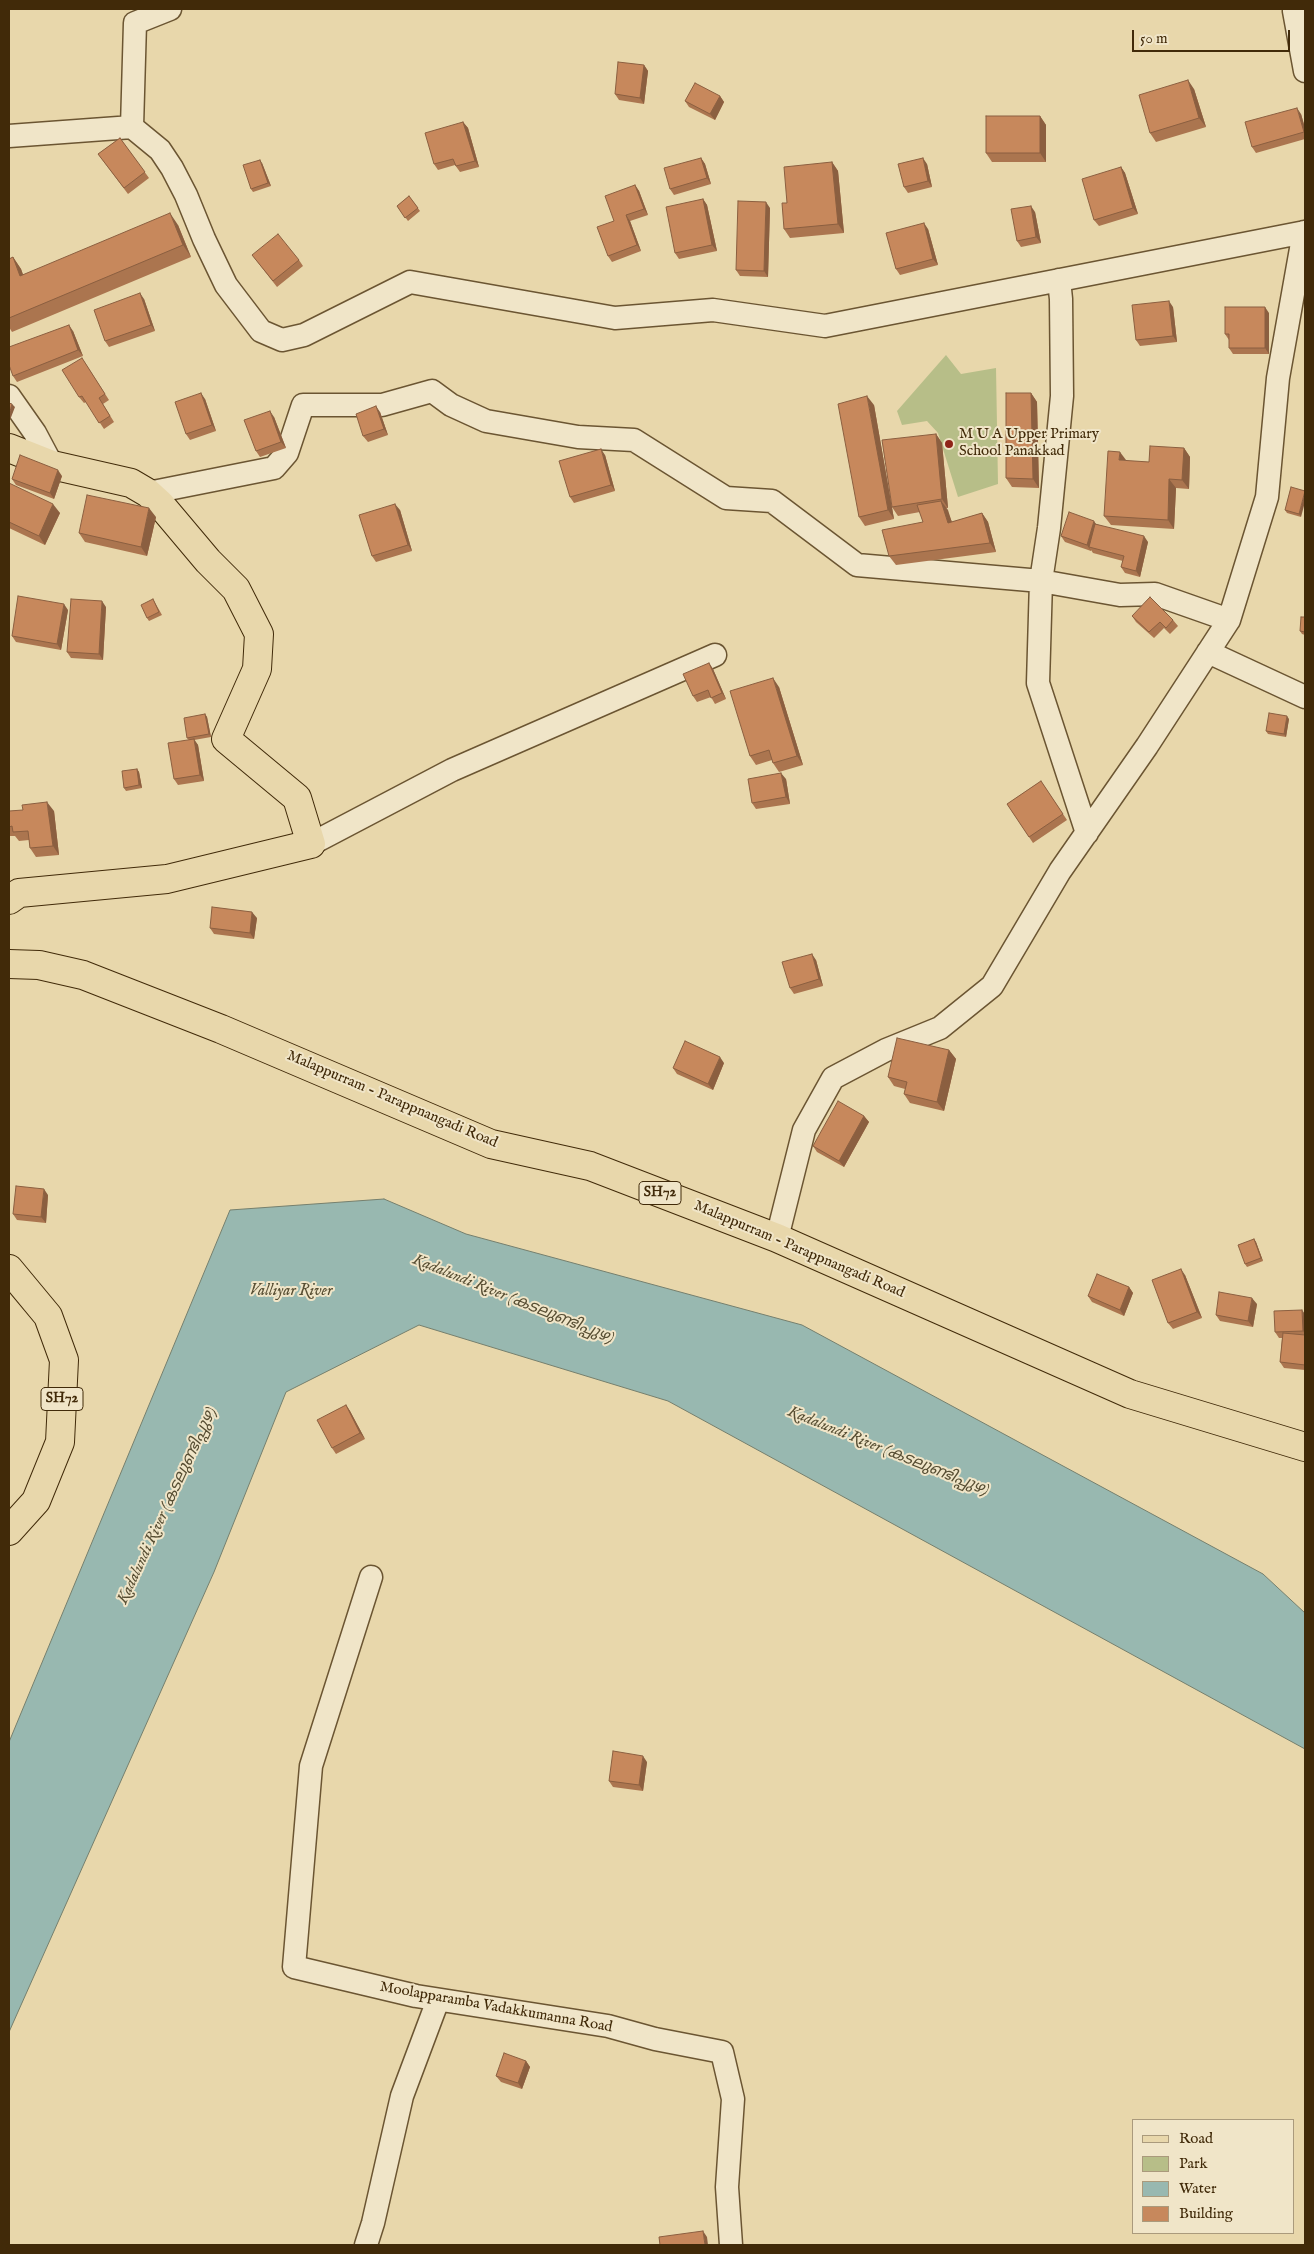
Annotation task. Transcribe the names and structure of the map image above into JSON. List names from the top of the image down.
{
  "streets": {
    "main road": ["Malappurram - Parappnangadi Road", "SH72"],
    "street": ["Moolapparamba Vadakkumanna Road"]
  },
  "water": ["Valliyar River", "Kadalundi River (കടലുണ്ടിപ്പുഴ)"],
  "places": ["M U A Upper Primary School Panakkad"],
  "legend": [
    "Road",
    "Park",
    "Water",
    "Building"
  ],
  "scale_bar": "50 m"
}
